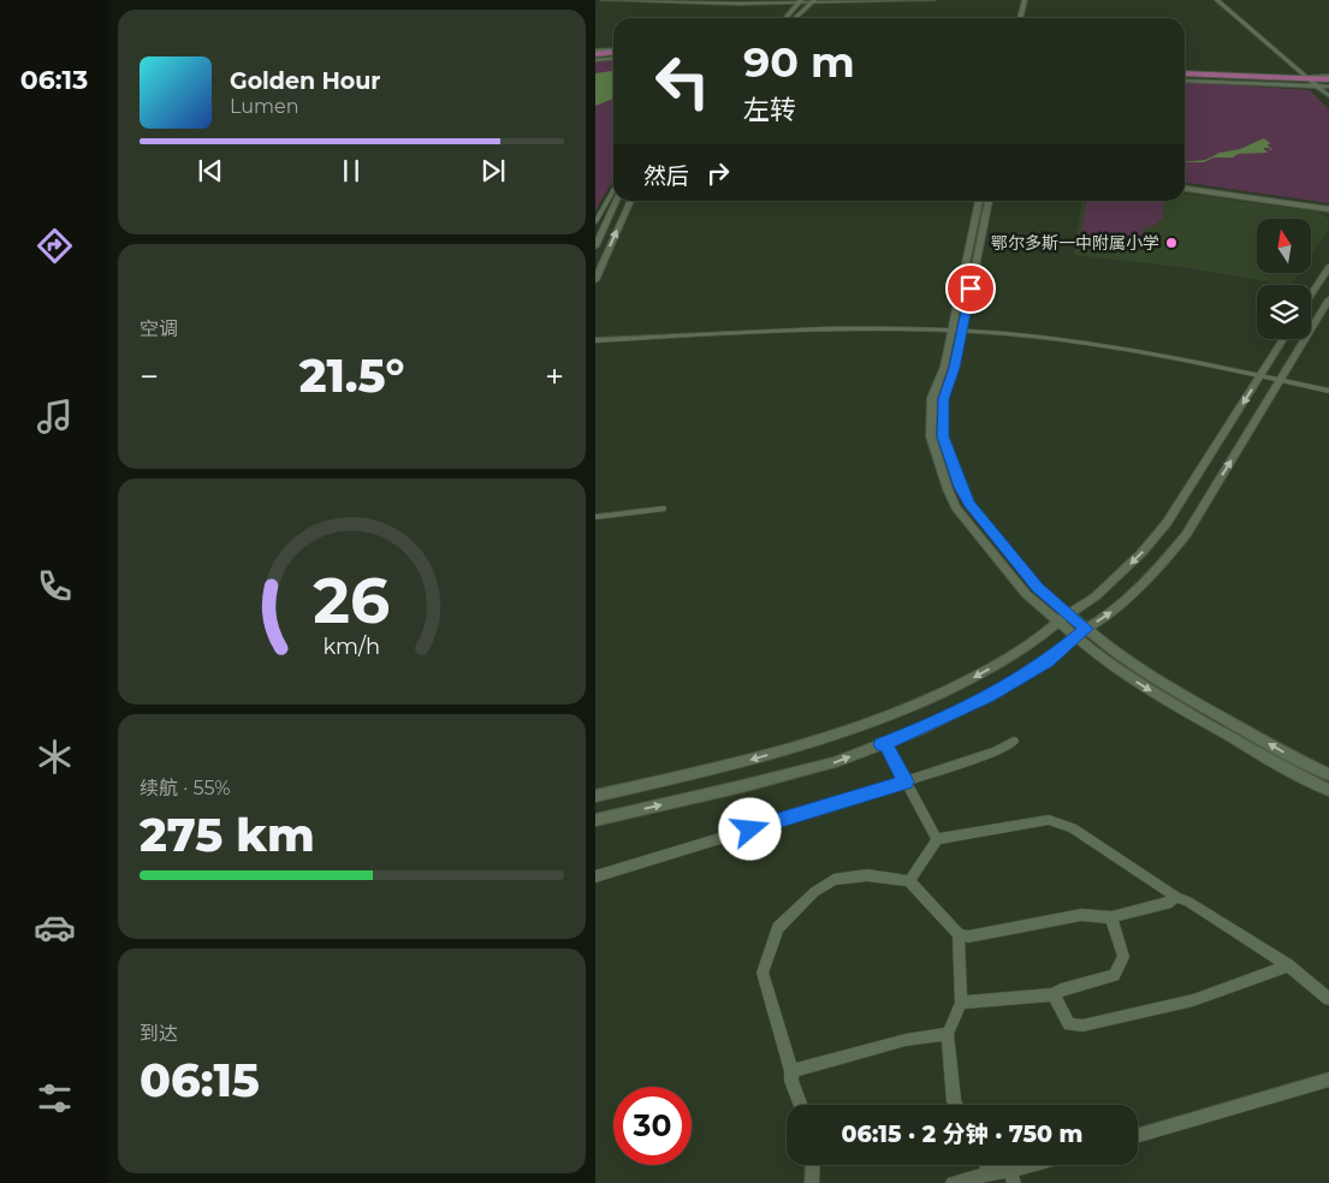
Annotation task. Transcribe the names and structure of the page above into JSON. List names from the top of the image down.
{
  "places": ["鄂尔多斯一中附属小学"],
  "north": "top",
  "page": {
    "tabs": "06:13",
    "turn": ["90 m", "左转"],
    "song": ["Golden Hour", "Lumen"],
    "then": "然后",
    "tile": [
      "空调",
      ["续航 · 55%", "275 km"],
      ["到达", "06:15"]
    ],
    "heat": ["−", "21.5°", "+"],
    "limit": "30",
    "trip": "06:15 · 2 分钟 · 750 m",
    "gauge": ["26", "km/h"]
  }
}
